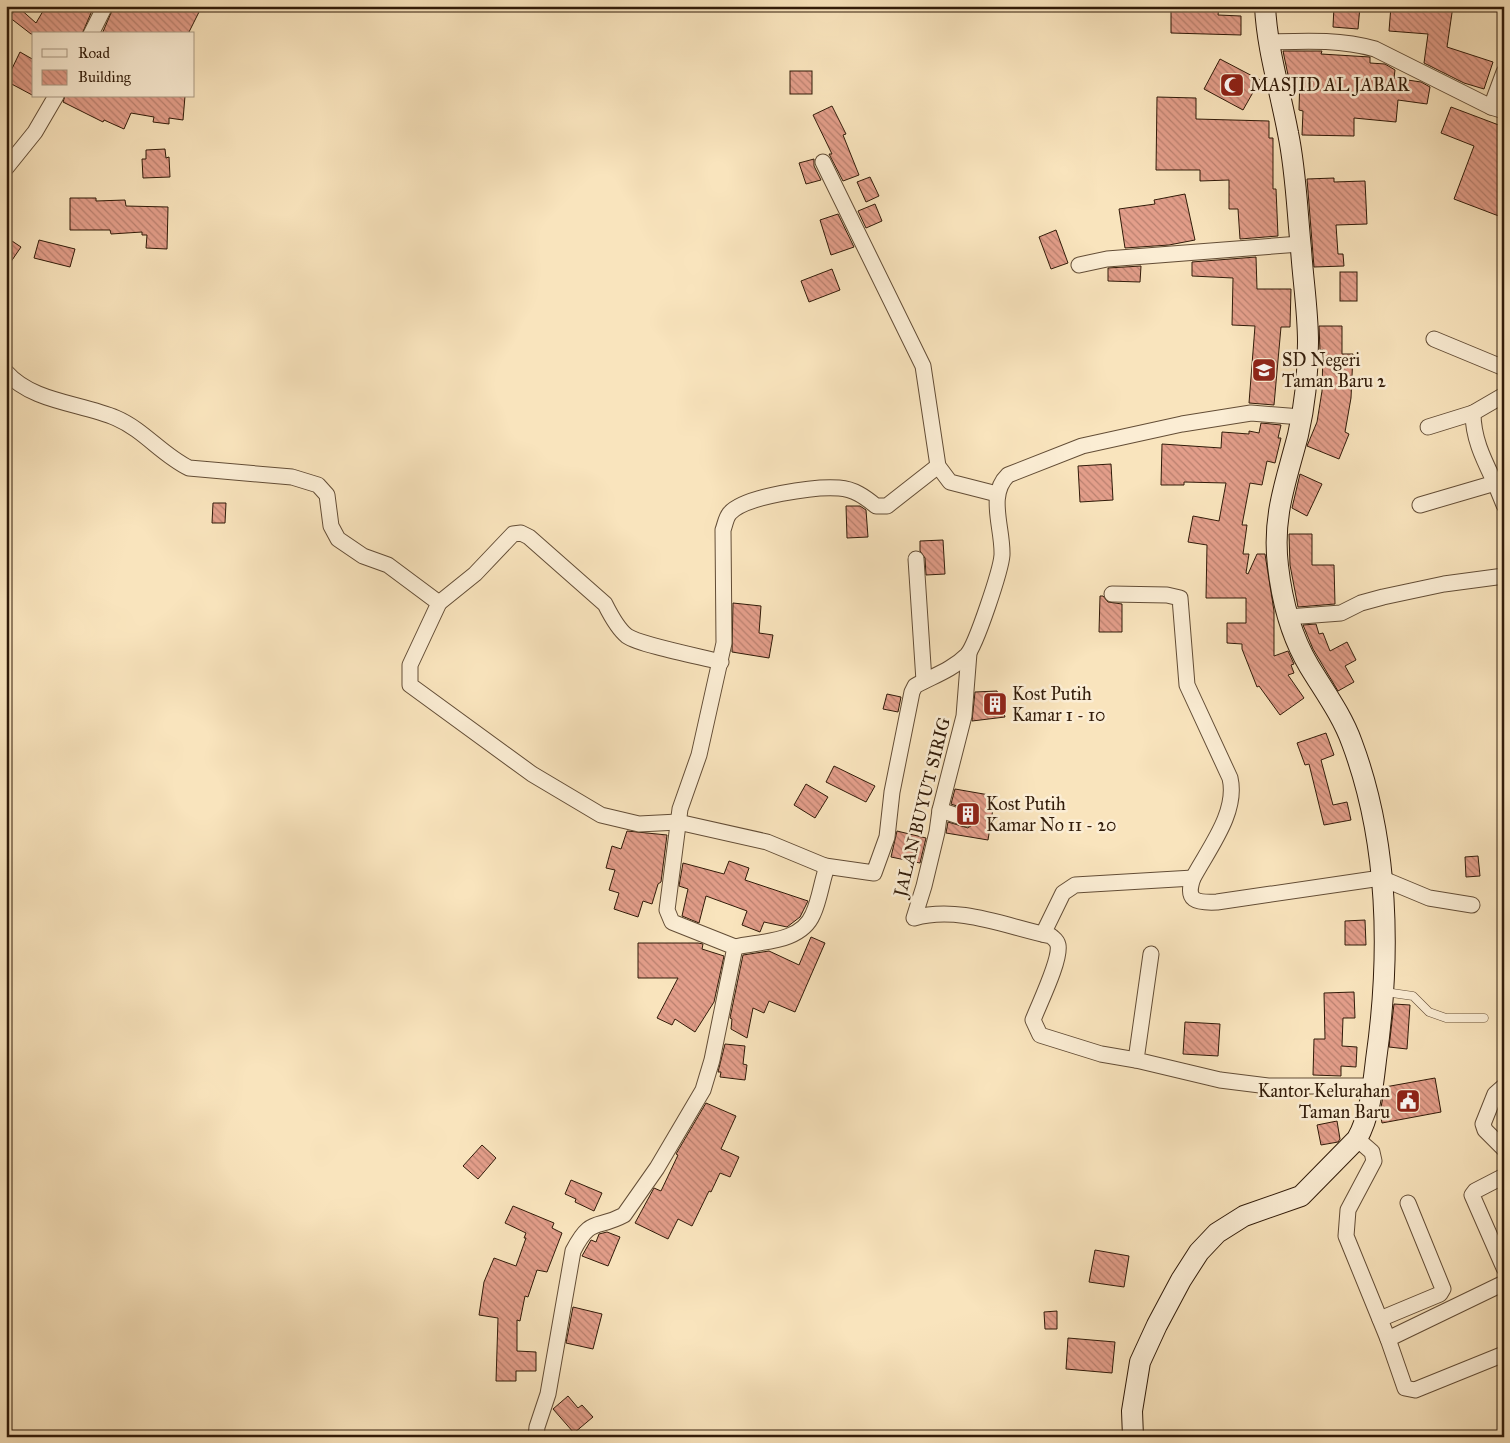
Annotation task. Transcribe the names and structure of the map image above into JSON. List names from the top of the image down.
{
  "streets": {
    "street": ["JALAN BUYUT SIRIG"]
  },
  "places": {
    "mosque": ["MASJID AL JABAR"],
    "school or university": ["SD Negeri Taman Baru 2"],
    "building": ["Kost Putih Kamar 1 - 10", "Kost Putih Kamar No 11 - 20"],
    "public building": ["Kantor Kelurahan Taman Baru"]
  },
  "legend": ["Road", "Building"]
}
